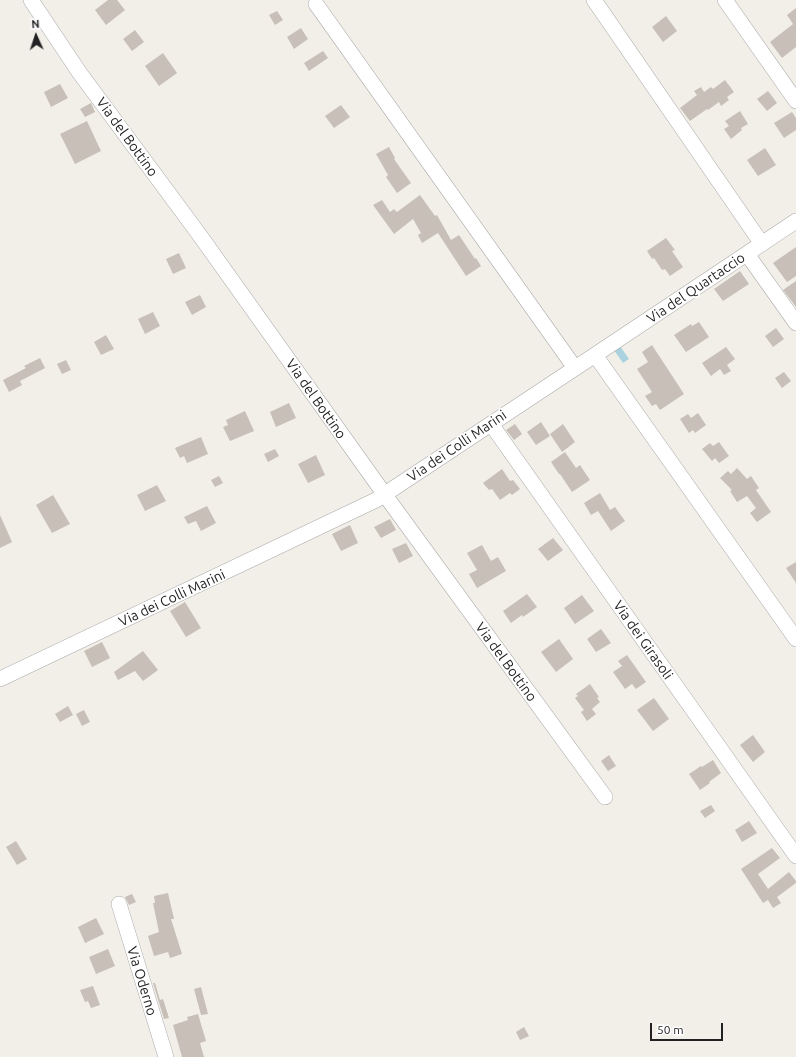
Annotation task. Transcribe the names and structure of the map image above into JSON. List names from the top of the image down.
{
  "streets": {
    "street": [
      "Via del Bottino",
      "Via del Quartaccio",
      "Via dei Colli Marini",
      "Via dei Girasoli",
      "Via Oderno"
    ]
  },
  "crossings": [
    ["Via del Bottino", "Via dei Colli Marini"],
    ["Via del Quartaccio", "Via dei Colli Marini"],
    ["Via dei Colli Marini", "Via dei Girasoli"]
  ],
  "scale_bar": "50 m",
  "north": "top"
}
